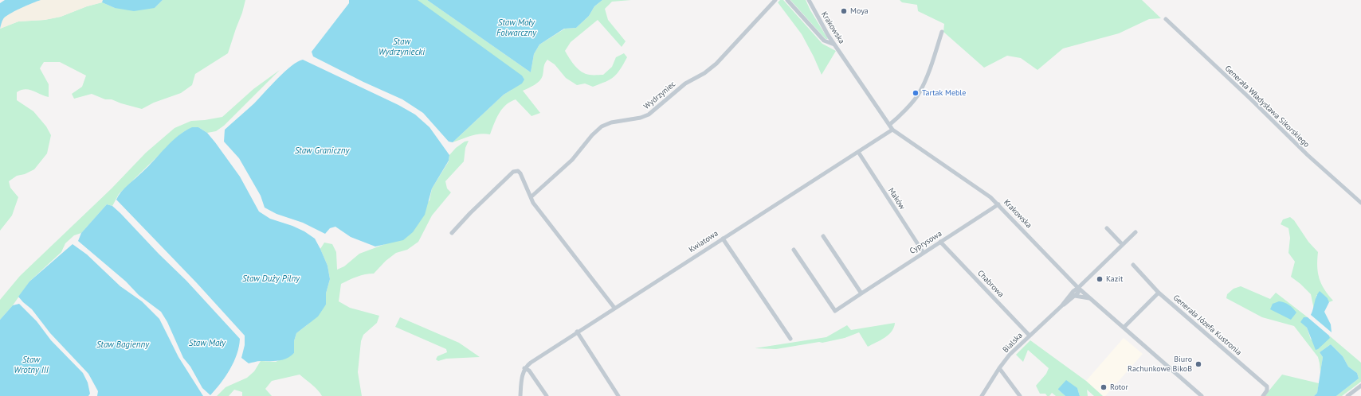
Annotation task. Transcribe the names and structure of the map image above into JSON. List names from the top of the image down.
{
  "streets": {
    "street": [
      "Krakowska",
      "Wydrzyniec",
      "Generała Władysława Sikorskiego",
      "Maków",
      "Kwiatowa",
      "Cyprysowa",
      "Chabrowa",
      "Generała Józefa Kustronia",
      "Bialska"
    ]
  },
  "crossings": [
    ["Krakowska", "Kwiatowa"],
    ["Krakowska", "Cyprysowa"],
    ["Krakowska", "Bialska"],
    ["Maków", "Kwiatowa"],
    ["Maków", "Cyprysowa"],
    ["Cyprysowa", "Chabrowa"],
    ["Chabrowa", "Bialska"]
  ],
  "water": [
    "Staw Mały Folwarczny",
    "Staw Wydrzyniecki",
    "Staw Graniczny",
    "Staw Duży Pilny",
    "Staw Mały",
    "Staw Bagienny",
    "Staw Wrotny III"
  ],
  "places": [
    "Moya",
    "Tartak Meble",
    "Kazit",
    "Biuro Rachunkowe BikoB",
    "Rotor"
  ]
}
